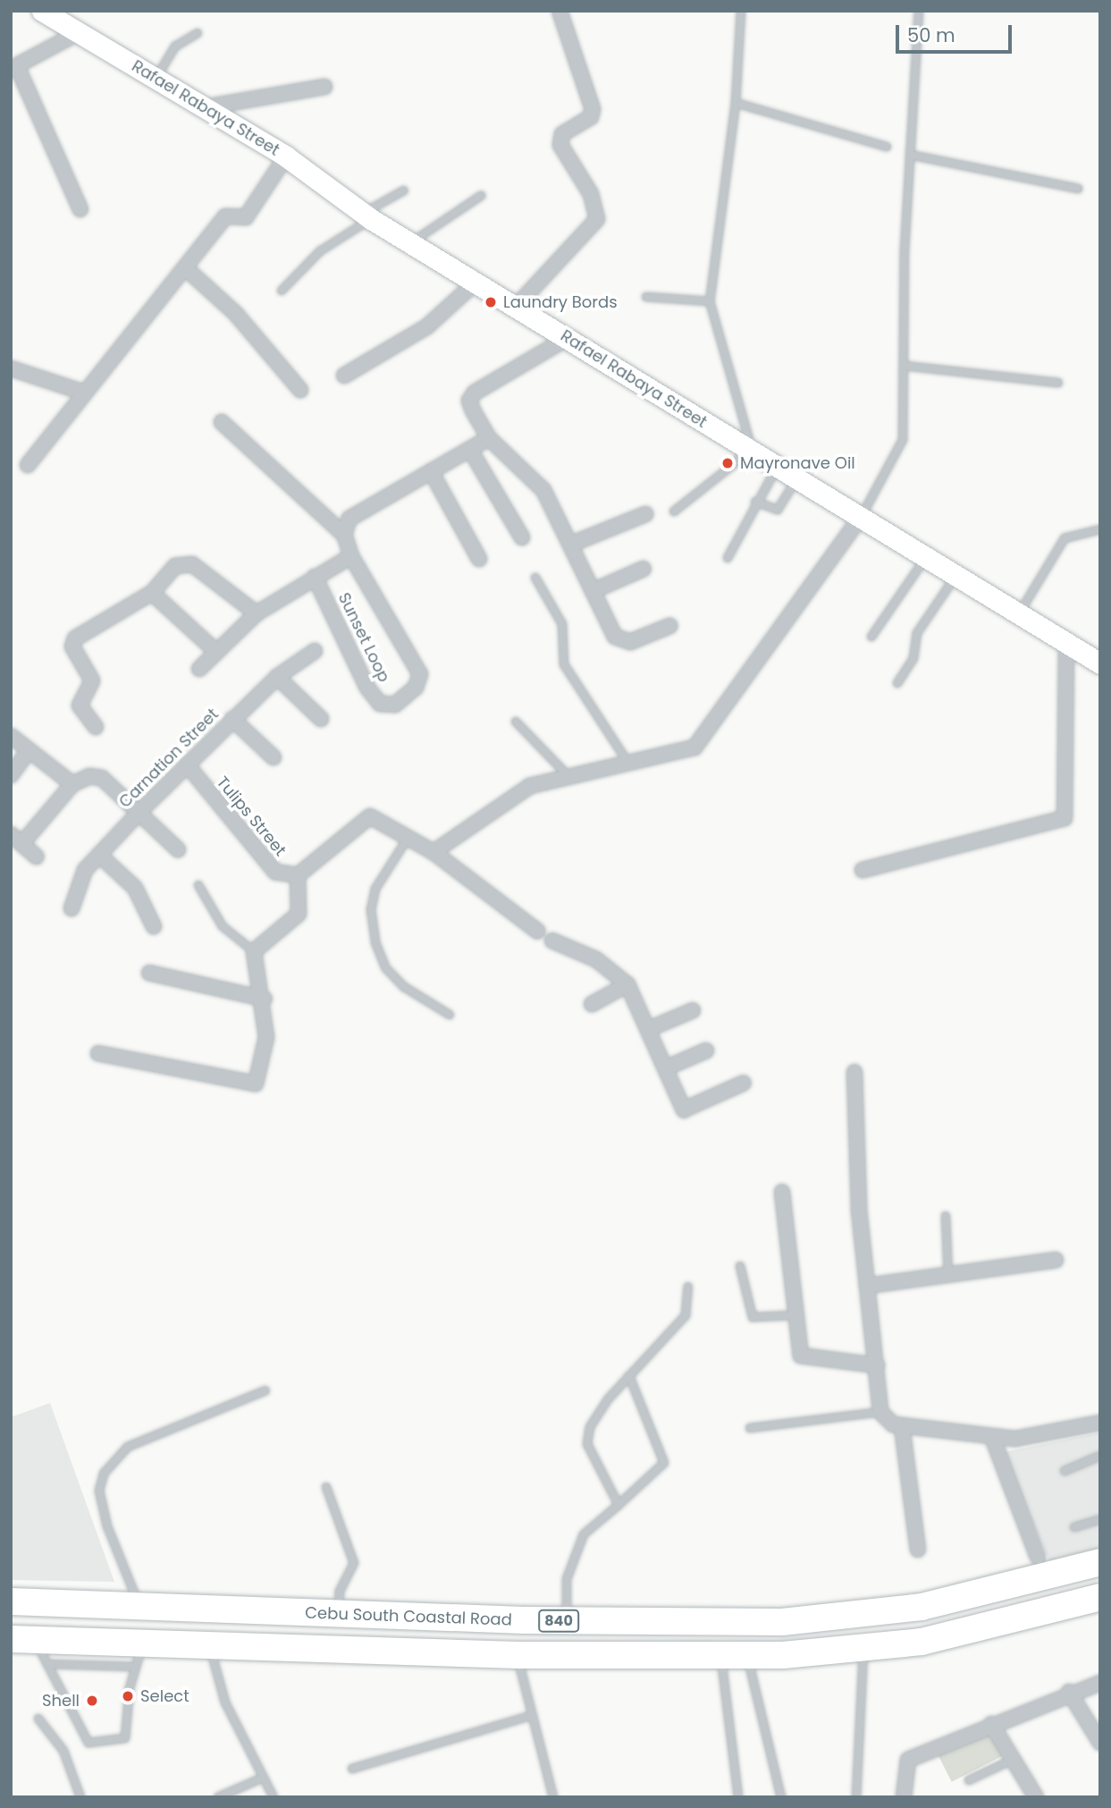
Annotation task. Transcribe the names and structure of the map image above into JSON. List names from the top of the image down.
{
  "streets": {
    "highway": ["Cebu South Coastal Road", "840"],
    "main road": ["Rafael Rabaya Street"],
    "street": ["Sunset Loop", "Carnation Street", "Tulips Street"]
  },
  "crossings": [
    ["Carnation Street", "Tulips Street"]
  ],
  "places": [
    "Laundry Bords",
    "Mayronave Oil",
    "Select",
    "Shell"
  ],
  "scale_bar": "50 m"
}
